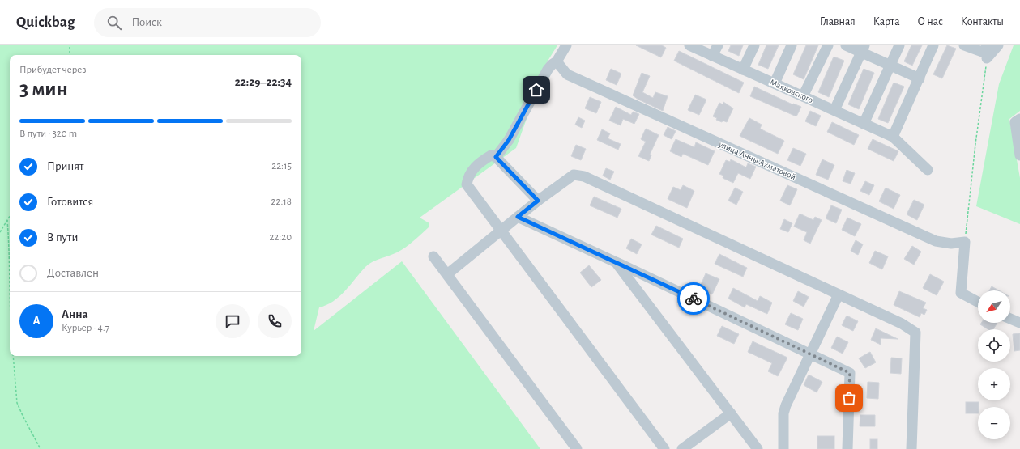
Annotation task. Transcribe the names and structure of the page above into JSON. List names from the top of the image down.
{
  "streets": {
    "street": ["Маяковского", "улица Анны Ахматовой"]
  },
  "north": "bottom left",
  "page": {
    "header": "Quickbag",
    "search": "Поиск",
    "nav": [
      "Главная",
      "Карта",
      "О нас",
      "Контакты"
    ],
    "heading": ["3 мин", "Прибудет через", "22:29–22:34"],
    "panel": ["Анна", "Курьер · 4.7"],
    "bar": "В пути · 320 m",
    "list": [
      ["Принят", "22:15"],
      ["Готовится", "22:18"],
      ["В пути", "22:20"],
      "Доставлен"
    ],
    "map_buttons": ["+", "−"],
    "round": "А"
  }
}
